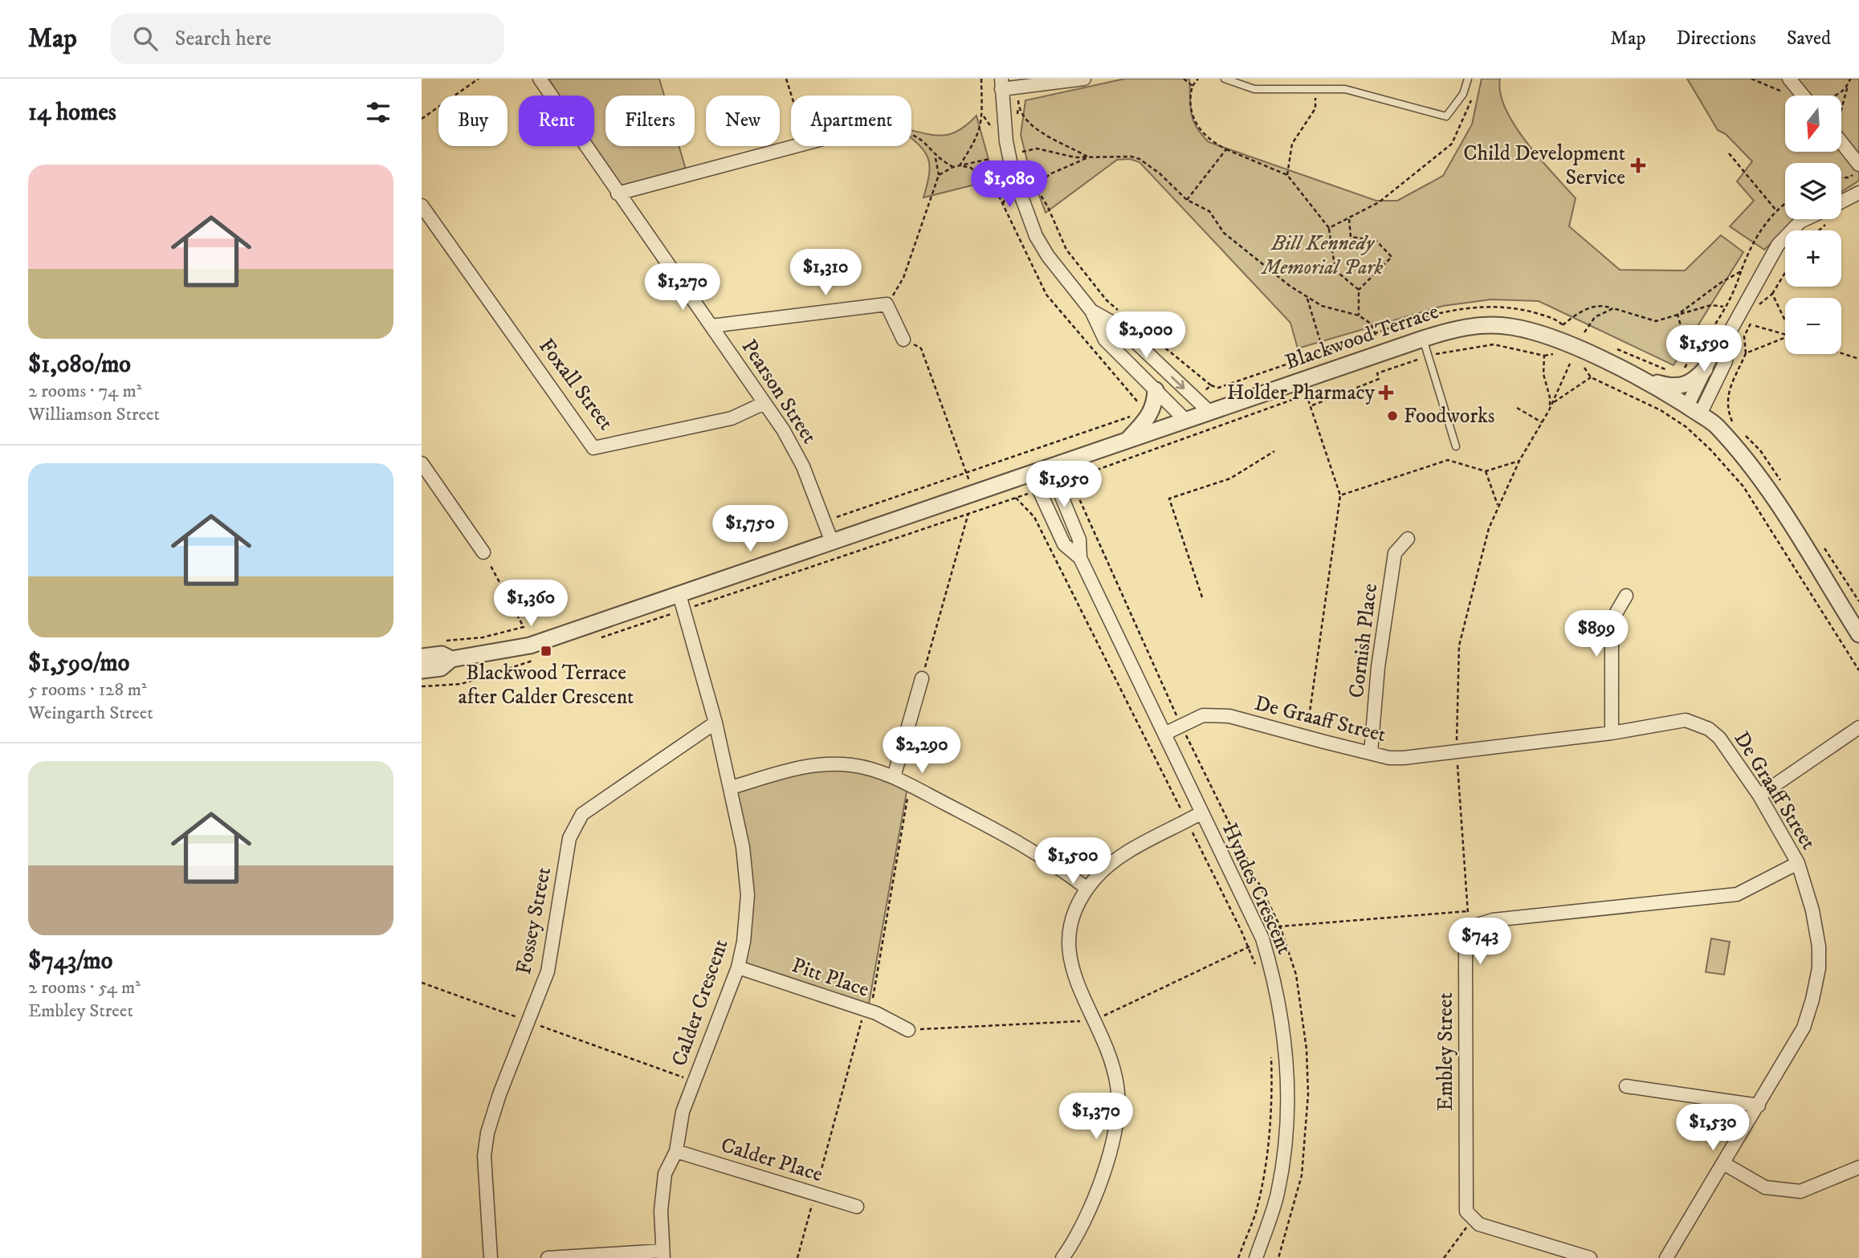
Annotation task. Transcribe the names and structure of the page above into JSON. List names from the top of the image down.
{
  "streets": {
    "street": [
      "Blackwood Terrace",
      "Foxall Street",
      "Pearson Street",
      "Cornish Place",
      "De Graaff Street",
      "Hyndes Crescent",
      "Fossey Street",
      "Pitt Place",
      "Calder Crescent",
      "Embley Street",
      "Calder Place"
    ]
  },
  "crossings": [
    ["Blackwood Terrace", "Pearson Street"],
    ["Blackwood Terrace", "Hyndes Crescent"],
    ["Blackwood Terrace", "Calder Crescent"],
    ["Foxall Street", "Pearson Street"],
    ["Cornish Place", "De Graaff Street"],
    ["De Graaff Street", "Hyndes Crescent"],
    ["De Graaff Street", "Embley Street"],
    ["Fossey Street", "Calder Crescent"],
    ["Pitt Place", "Calder Crescent"],
    ["Calder Crescent", "Calder Place"]
  ],
  "parks": ["Bill Kennedy Memorial Park"],
  "places": {
    "health": ["Child Development Service", "Holder Pharmacy"],
    "other": ["Foodworks"],
    "transit": ["Blackwood Terrace after Calder Crescent"]
  },
  "north": "bottom",
  "page": {
    "header": "Map",
    "search": "Search here",
    "nav": ["Map", "Directions", "Saved"],
    "heading": "14 homes",
    "map_buttons": ["+", "−"],
    "chip": [
      "Buy",
      "Rent",
      "Filters",
      "New",
      "Apartment"
    ],
    "list": [
      {
        "name": "$1,080/mo",
        "note": "2 rooms · 74 m² · Williamson Street"
      },
      {
        "name": "$1,590/mo",
        "note": "5 rooms · 128 m² · Weingarth Street"
      },
      {
        "name": "$743/mo",
        "note": "2 rooms · 54 m² · Embley Street"
      }
    ],
    "price": [
      "$1,080",
      "$1,310",
      "$1,270",
      "$2,000",
      "$1,590",
      "$1,950",
      "$1,750",
      "$1,360",
      "$899",
      "$2,290",
      "$1,500",
      "$743",
      "$1,370",
      "$1,530"
    ]
  }
}
